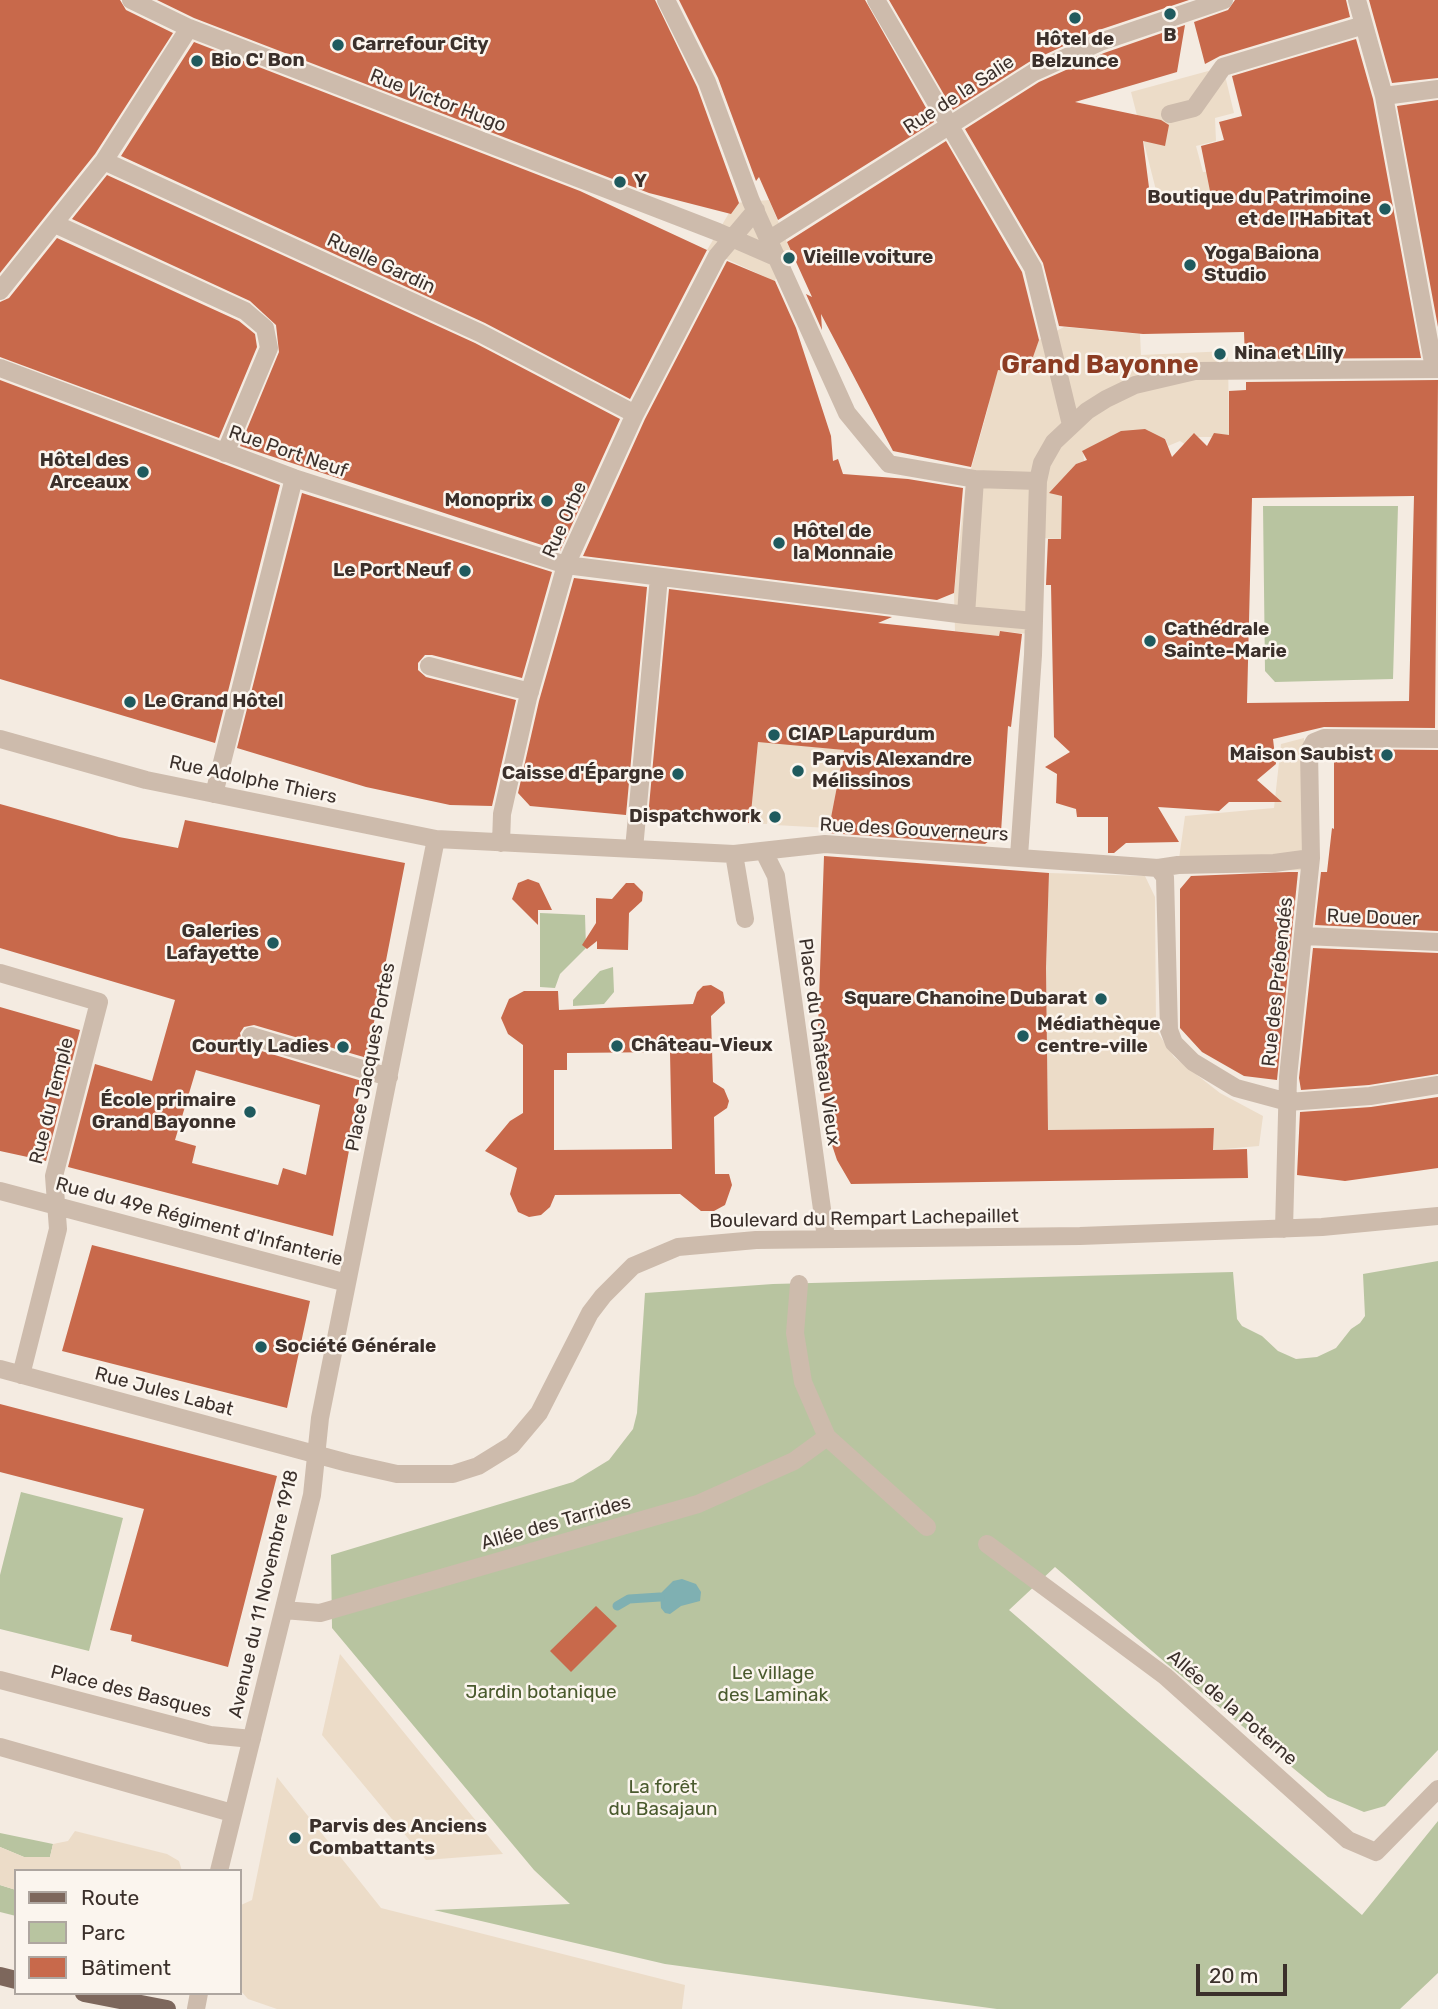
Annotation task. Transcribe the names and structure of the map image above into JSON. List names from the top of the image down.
{
  "streets": {
    "street": [
      "Rue de la Salie",
      "Rue Victor Hugo",
      "Ruelle Gardin",
      "Rue Port Neuf",
      "Rue Orbe",
      "Rue Adolphe Thiers",
      "Rue des Gouverneurs",
      "Rue Douer",
      "Rue des Prébendés",
      "Place du Château Vieux",
      "Place Jacques Portes",
      "Rue du Temple",
      "Boulevard du Rempart Lachepaillet",
      "Rue du 49e Régiment d'Infanterie",
      "Rue Jules Labat",
      "Allée des Tarrides",
      "Avenue du 11 Novembre 1918",
      "Place des Basques",
      "Allée de la Poterne"
    ]
  },
  "crossings": [
    ["Rue Victor Hugo", "Rue Orbe"],
    ["Ruelle Gardin", "Rue Orbe"],
    ["Rue Port Neuf", "Rue Orbe"],
    ["Rue Orbe", "Rue Adolphe Thiers"],
    ["Rue Orbe", "Rue des Gouverneurs"],
    ["Rue Adolphe Thiers", "Rue des Gouverneurs"],
    ["Rue Adolphe Thiers", "Place Jacques Portes"],
    ["Rue des Gouverneurs", "Rue des Prébendés"],
    ["Rue des Gouverneurs", "Place du Château Vieux"],
    ["Rue Douer", "Rue des Prébendés"],
    ["Rue des Prébendés", "Boulevard du Rempart Lachepaillet"],
    ["Place du Château Vieux", "Boulevard du Rempart Lachepaillet"],
    ["Place Jacques Portes", "Rue du 49e Régiment d'Infanterie"],
    ["Place Jacques Portes", "Avenue du 11 Novembre 1918"],
    ["Rue du Temple", "Rue du 49e Régiment d'Infanterie"],
    ["Rue du Temple", "Rue Jules Labat"],
    ["Boulevard du Rempart Lachepaillet", "Rue Jules Labat"],
    ["Boulevard du Rempart Lachepaillet", "Avenue du 11 Novembre 1918"],
    ["Rue du 49e Régiment d'Infanterie", "Avenue du 11 Novembre 1918"],
    ["Rue Jules Labat", "Avenue du 11 Novembre 1918"],
    ["Allée des Tarrides", "Avenue du 11 Novembre 1918"],
    ["Avenue du 11 Novembre 1918", "Place des Basques"]
  ],
  "districts": ["Grand Bayonne"],
  "parks": ["Le village des Laminak", "Jardin botanique", "La forêt du Basajaun"],
  "places": [
    "B",
    "Hôtel de Belzunce",
    "Carrefour City",
    "Bio C' Bon",
    "Y",
    "Boutique du Patrimoine et de l'Habitat",
    "Vieille voiture",
    "Yoga Baiona Studio",
    "Nina et Lilly",
    "Hôtel des Arceaux",
    "Monoprix",
    "Hôtel de la Monnaie",
    "Le Port Neuf",
    "Cathédrale Sainte-Marie",
    "Le Grand Hôtel",
    "CIAP Lapurdum",
    "Maison Saubist",
    "Parvis Alexandre Mélissinos",
    "Caisse d'Épargne",
    "Dispatchwork",
    "Galeries Lafayette",
    "Square Chanoine Dubarat",
    "Médiathèque centre-ville",
    "Château-Vieux",
    "Courtly Ladies",
    "École primaire Grand Bayonne",
    "Société Générale",
    "Parvis des Anciens Combattants"
  ],
  "legend": ["Route", "Parc", "Bâtiment"],
  "scale_bar": "20 m"
}
